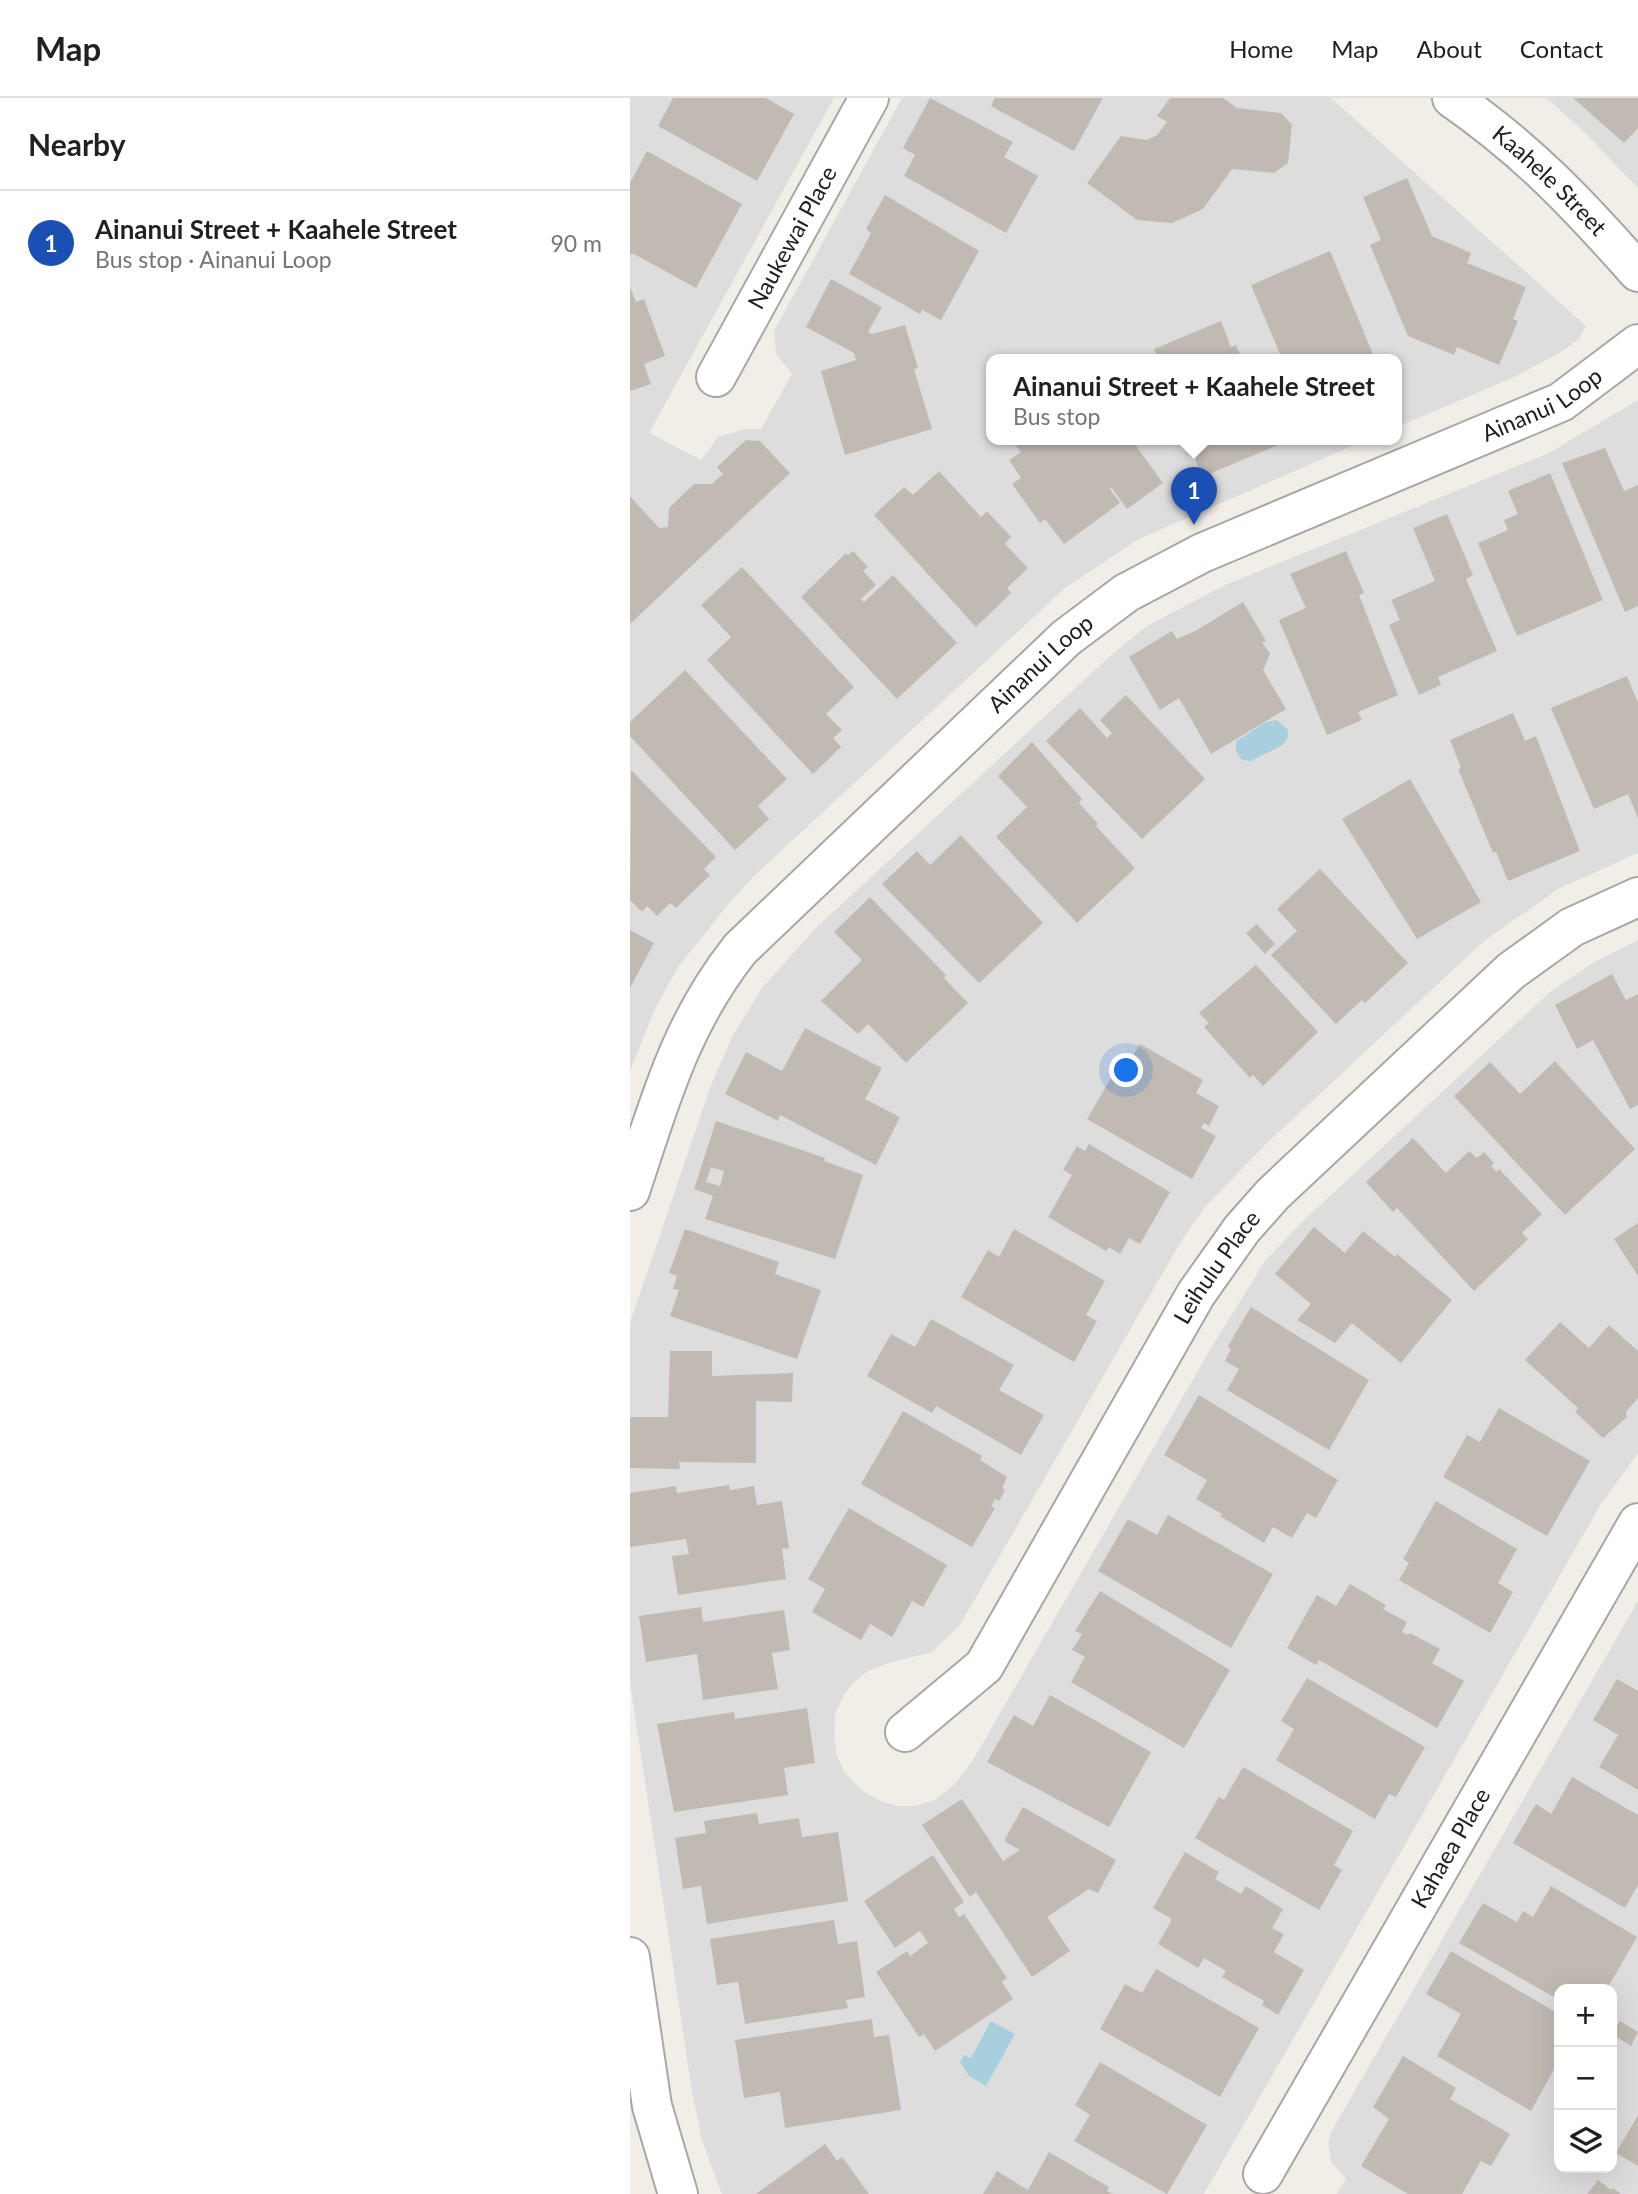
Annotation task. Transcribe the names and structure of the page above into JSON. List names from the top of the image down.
{
  "streets": {
    "street": [
      "Kaahele Street",
      "Naukewai Place",
      "Ainanui Loop",
      "Leihulu Place",
      "Kahaea Place"
    ]
  },
  "page": {
    "header": "Map",
    "nav": [
      "Home",
      "Map",
      "About",
      "Contact"
    ],
    "heading": "Nearby",
    "list": [
      {
        "mark": "1",
        "name": "Ainanui Street + Kaahele Street",
        "note": "Bus stop · Ainanui Loop",
        "value": "90 m"
      }
    ],
    "popup": ["Ainanui Street + Kaahele Street", "Bus stop"],
    "pins": "1",
    "map_buttons": ["+", "−"]
  }
}
